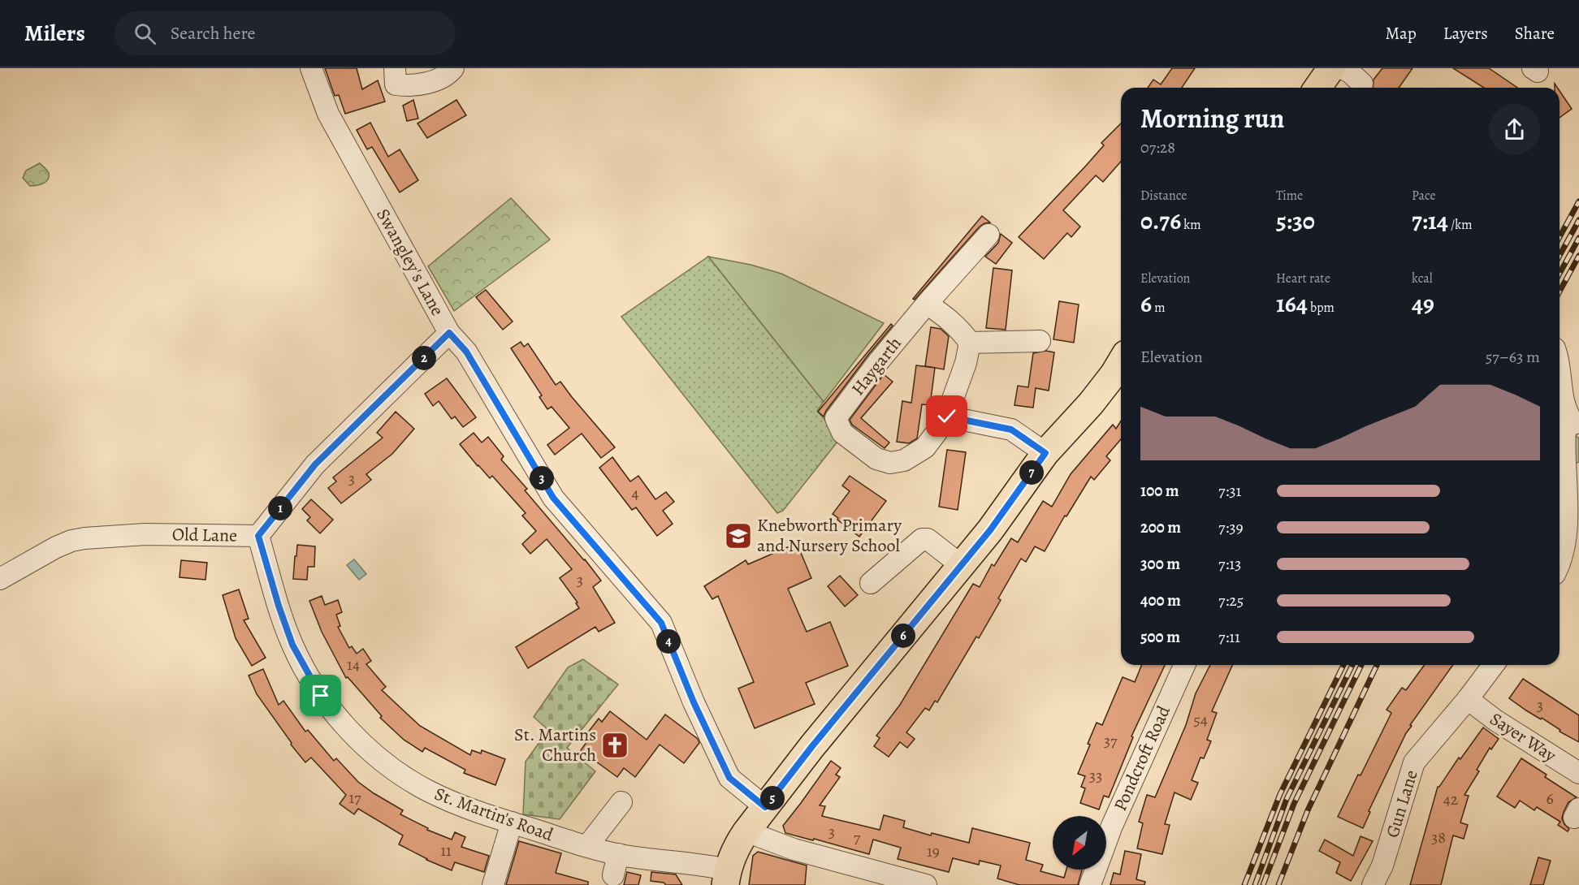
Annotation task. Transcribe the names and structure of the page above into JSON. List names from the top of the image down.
{
  "streets": {
    "street": [
      "Swangley's Lane",
      "Haygarth",
      "Old Lane",
      "Sayer Way",
      "Pondcroft Road",
      "Gun Lane",
      "St. Martin's Road"
    ]
  },
  "crossings": [
    ["Swangley's Lane", "Old Lane"],
    ["Old Lane", "St. Martin's Road"],
    ["Sayer Way", "Gun Lane"]
  ],
  "places": {
    "school or university": ["Knebworth Primary and Nursery School"],
    "church": ["St. Martins Church"]
  },
  "house_numbers": [
    "3",
    "4",
    "3",
    "14",
    "3",
    "54",
    "37",
    "33",
    "17",
    "6",
    "42",
    "3",
    "7",
    "38",
    "11",
    "19"
  ],
  "north": "bottom left",
  "page": {
    "header": "Milers",
    "search": "Search here",
    "nav": ["Map", "Layers", "Share"],
    "heading": ["Morning run", "07:28"],
    "stats": [
      ["Distance", "0.76 km"],
      ["Time", "5:30"],
      ["Pace", "7:14 /km"],
      ["Elevation", "6 m"],
      ["Heart rate", "164 bpm"],
      ["kcal", "49"]
    ],
    "chart": ["Elevation", "57–63 m"],
    "pins": [
      "2",
      "7",
      "3",
      "1",
      "6",
      "4",
      "5"
    ],
    "list": [
      {
        "name": "100 m",
        "note": "7:31"
      },
      {
        "name": "200 m",
        "note": "7:39"
      },
      {
        "name": "300 m",
        "note": "7:13"
      },
      {
        "name": "400 m",
        "note": "7:25"
      },
      {
        "name": "500 m",
        "note": "7:11"
      }
    ]
  }
}
